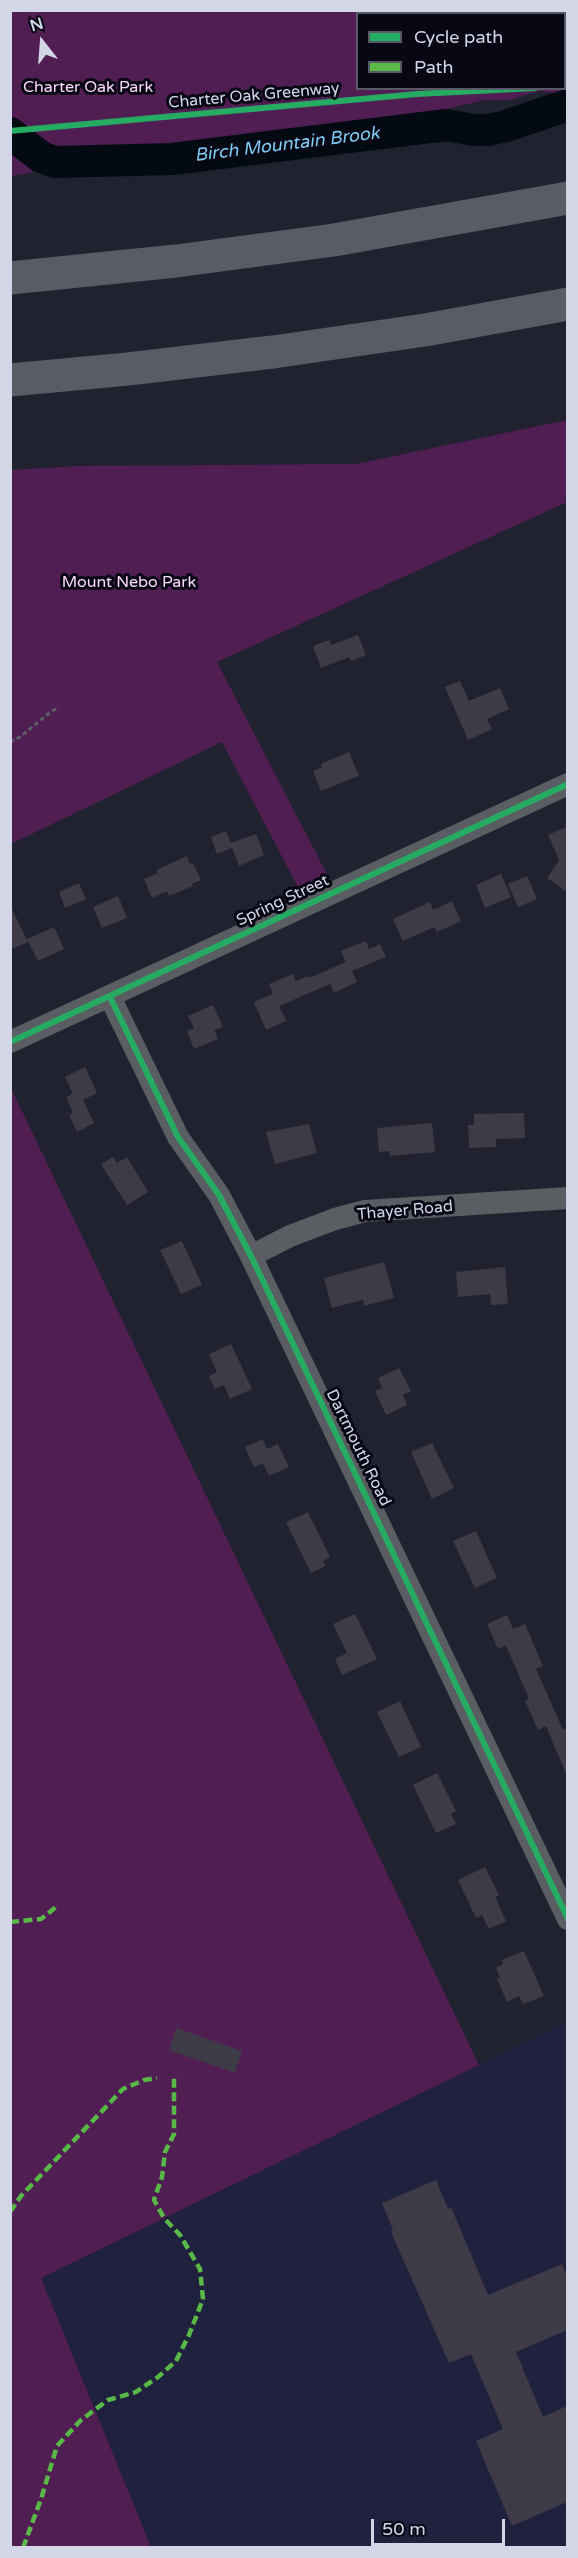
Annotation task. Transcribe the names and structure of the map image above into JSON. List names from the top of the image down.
{
  "streets": {
    "street": ["Spring Street", "Thayer Road", "Dartmouth Road"],
    "cycle path": ["Charter Oak Greenway"]
  },
  "crossings": [
    ["Spring Street", "Dartmouth Road"],
    ["Thayer Road", "Dartmouth Road"]
  ],
  "water": ["Birch Mountain Brook"],
  "parks": ["Charter Oak Park", "Mount Nebo Park"],
  "legend": ["Cycle path", "Path"],
  "scale_bar": "50 m",
  "north": "top"
}
